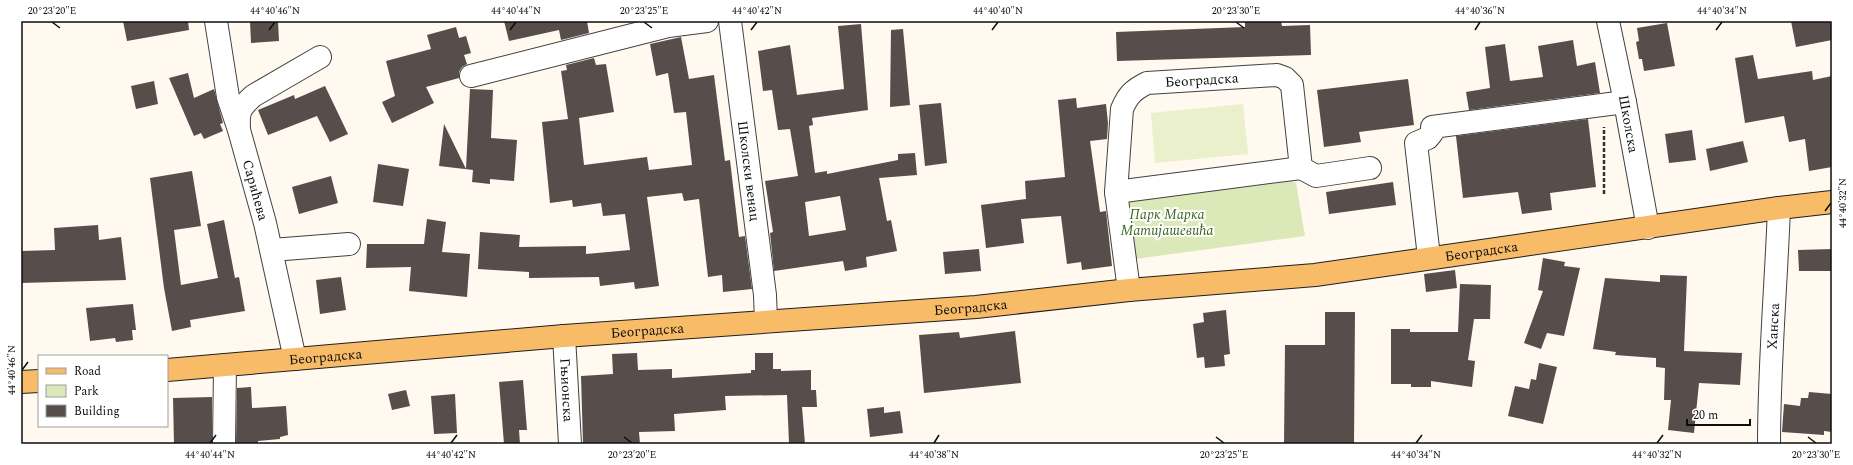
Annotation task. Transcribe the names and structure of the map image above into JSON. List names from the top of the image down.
{
  "streets": {
    "main road": ["Београдска"],
    "street": [
      "Школска",
      "Школски венац",
      "Сарићева",
      "Ханска",
      "Гњионска"
    ]
  },
  "crossings": [
    ["Београдска", "Школска"],
    ["Београдска", "Школски венац"],
    ["Београдска", "Сарићева"],
    ["Београдска", "Ханска"],
    ["Београдска", "Гњионска"]
  ],
  "parks": ["Парк Марка Матијашевића"],
  "legend": ["Road", "Park", "Building"],
  "scale_bar": "20 m",
  "coordinates": [
    "20°23'20\"E",
    "44°40'46\"N",
    "44°40'44\"N",
    "20°23'25\"E",
    "44°40'42\"N",
    "44°40'40\"N",
    "20°23'30\"E",
    "44°40'36\"N",
    "44°40'34\"N",
    "44°40'32\"N",
    "44°40'38\"N"
  ]
}
